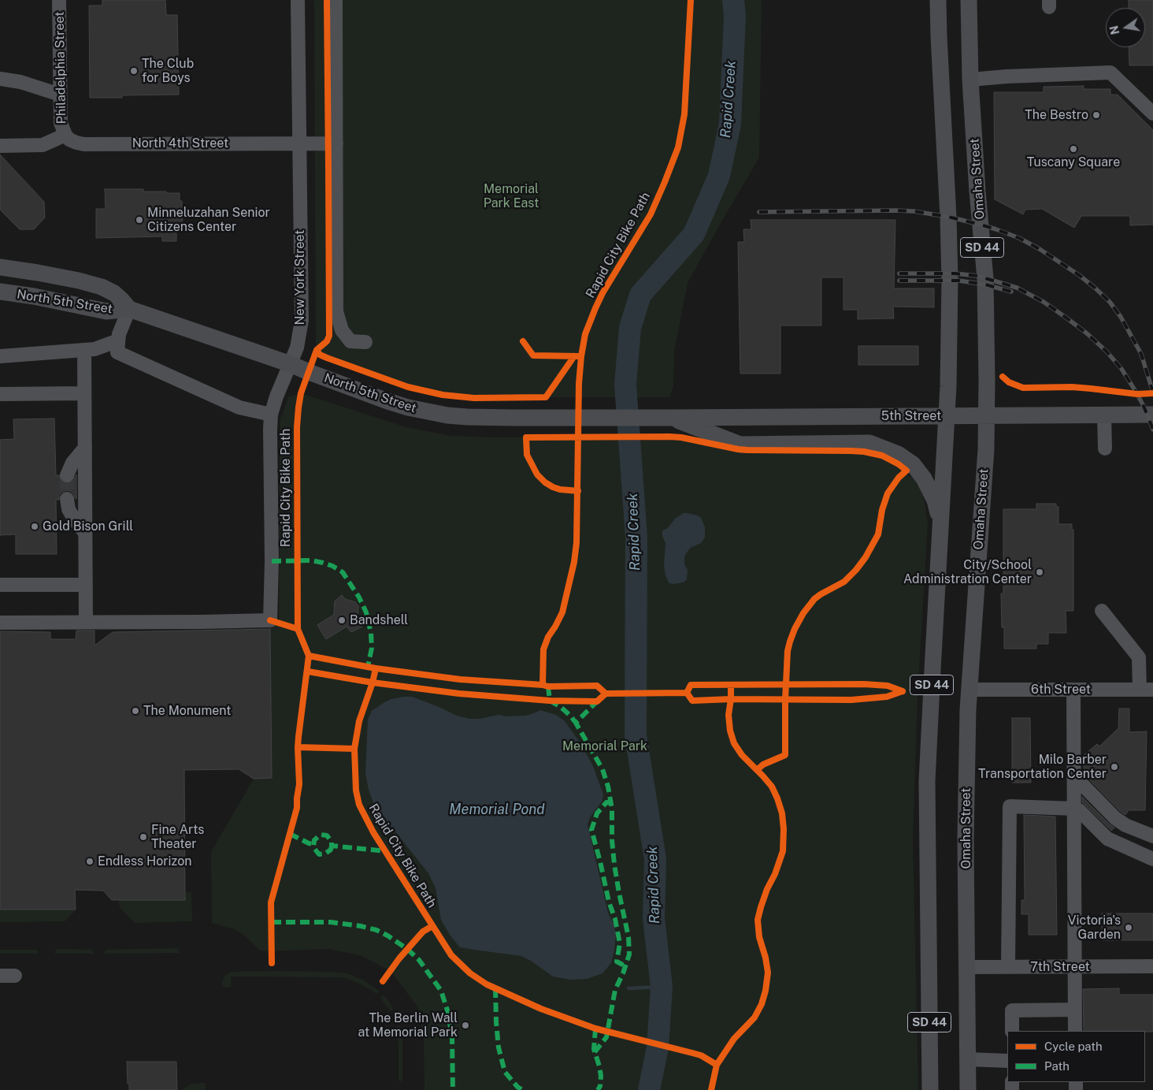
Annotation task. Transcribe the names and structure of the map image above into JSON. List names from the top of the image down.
{
  "streets": {
    "main road": [
      "Omaha Street",
      "SD 44",
      "North 5th Street",
      "5th Street"
    ],
    "street": [
      "Philadelphia Street",
      "North 4th Street",
      "New York Street",
      "6th Street",
      "7th Street"
    ],
    "cycle path": ["Rapid City Bike Path"]
  },
  "crossings": [
    ["Philadelphia Street", "North 4th Street"],
    ["North 4th Street", "New York Street"],
    ["Omaha Street", "5th Street"],
    ["Omaha Street", "6th Street"],
    ["Omaha Street", "7th Street"],
    ["SD 44", "5th Street"],
    ["New York Street", "North 5th Street"],
    ["North 5th Street", "5th Street"]
  ],
  "water": ["Rapid Creek", "Memorial Pond"],
  "parks": ["Memorial Park East", "Memorial Park"],
  "places": [
    "The Club for Boys",
    "The Bestro",
    "Tuscany Square",
    "Minneluzahan Senior Citizens Center",
    "Gold Bison Grill",
    "City/School Administration Center",
    "Bandshell",
    "The Monument",
    "Milo Barber Transportation Center",
    "Fine Arts Theater",
    "Endless Horizon",
    "Victoria's Garden",
    "The Berlin Wall at Memorial Park"
  ],
  "legend": ["Cycle path", "Path"],
  "north": "left"
}
